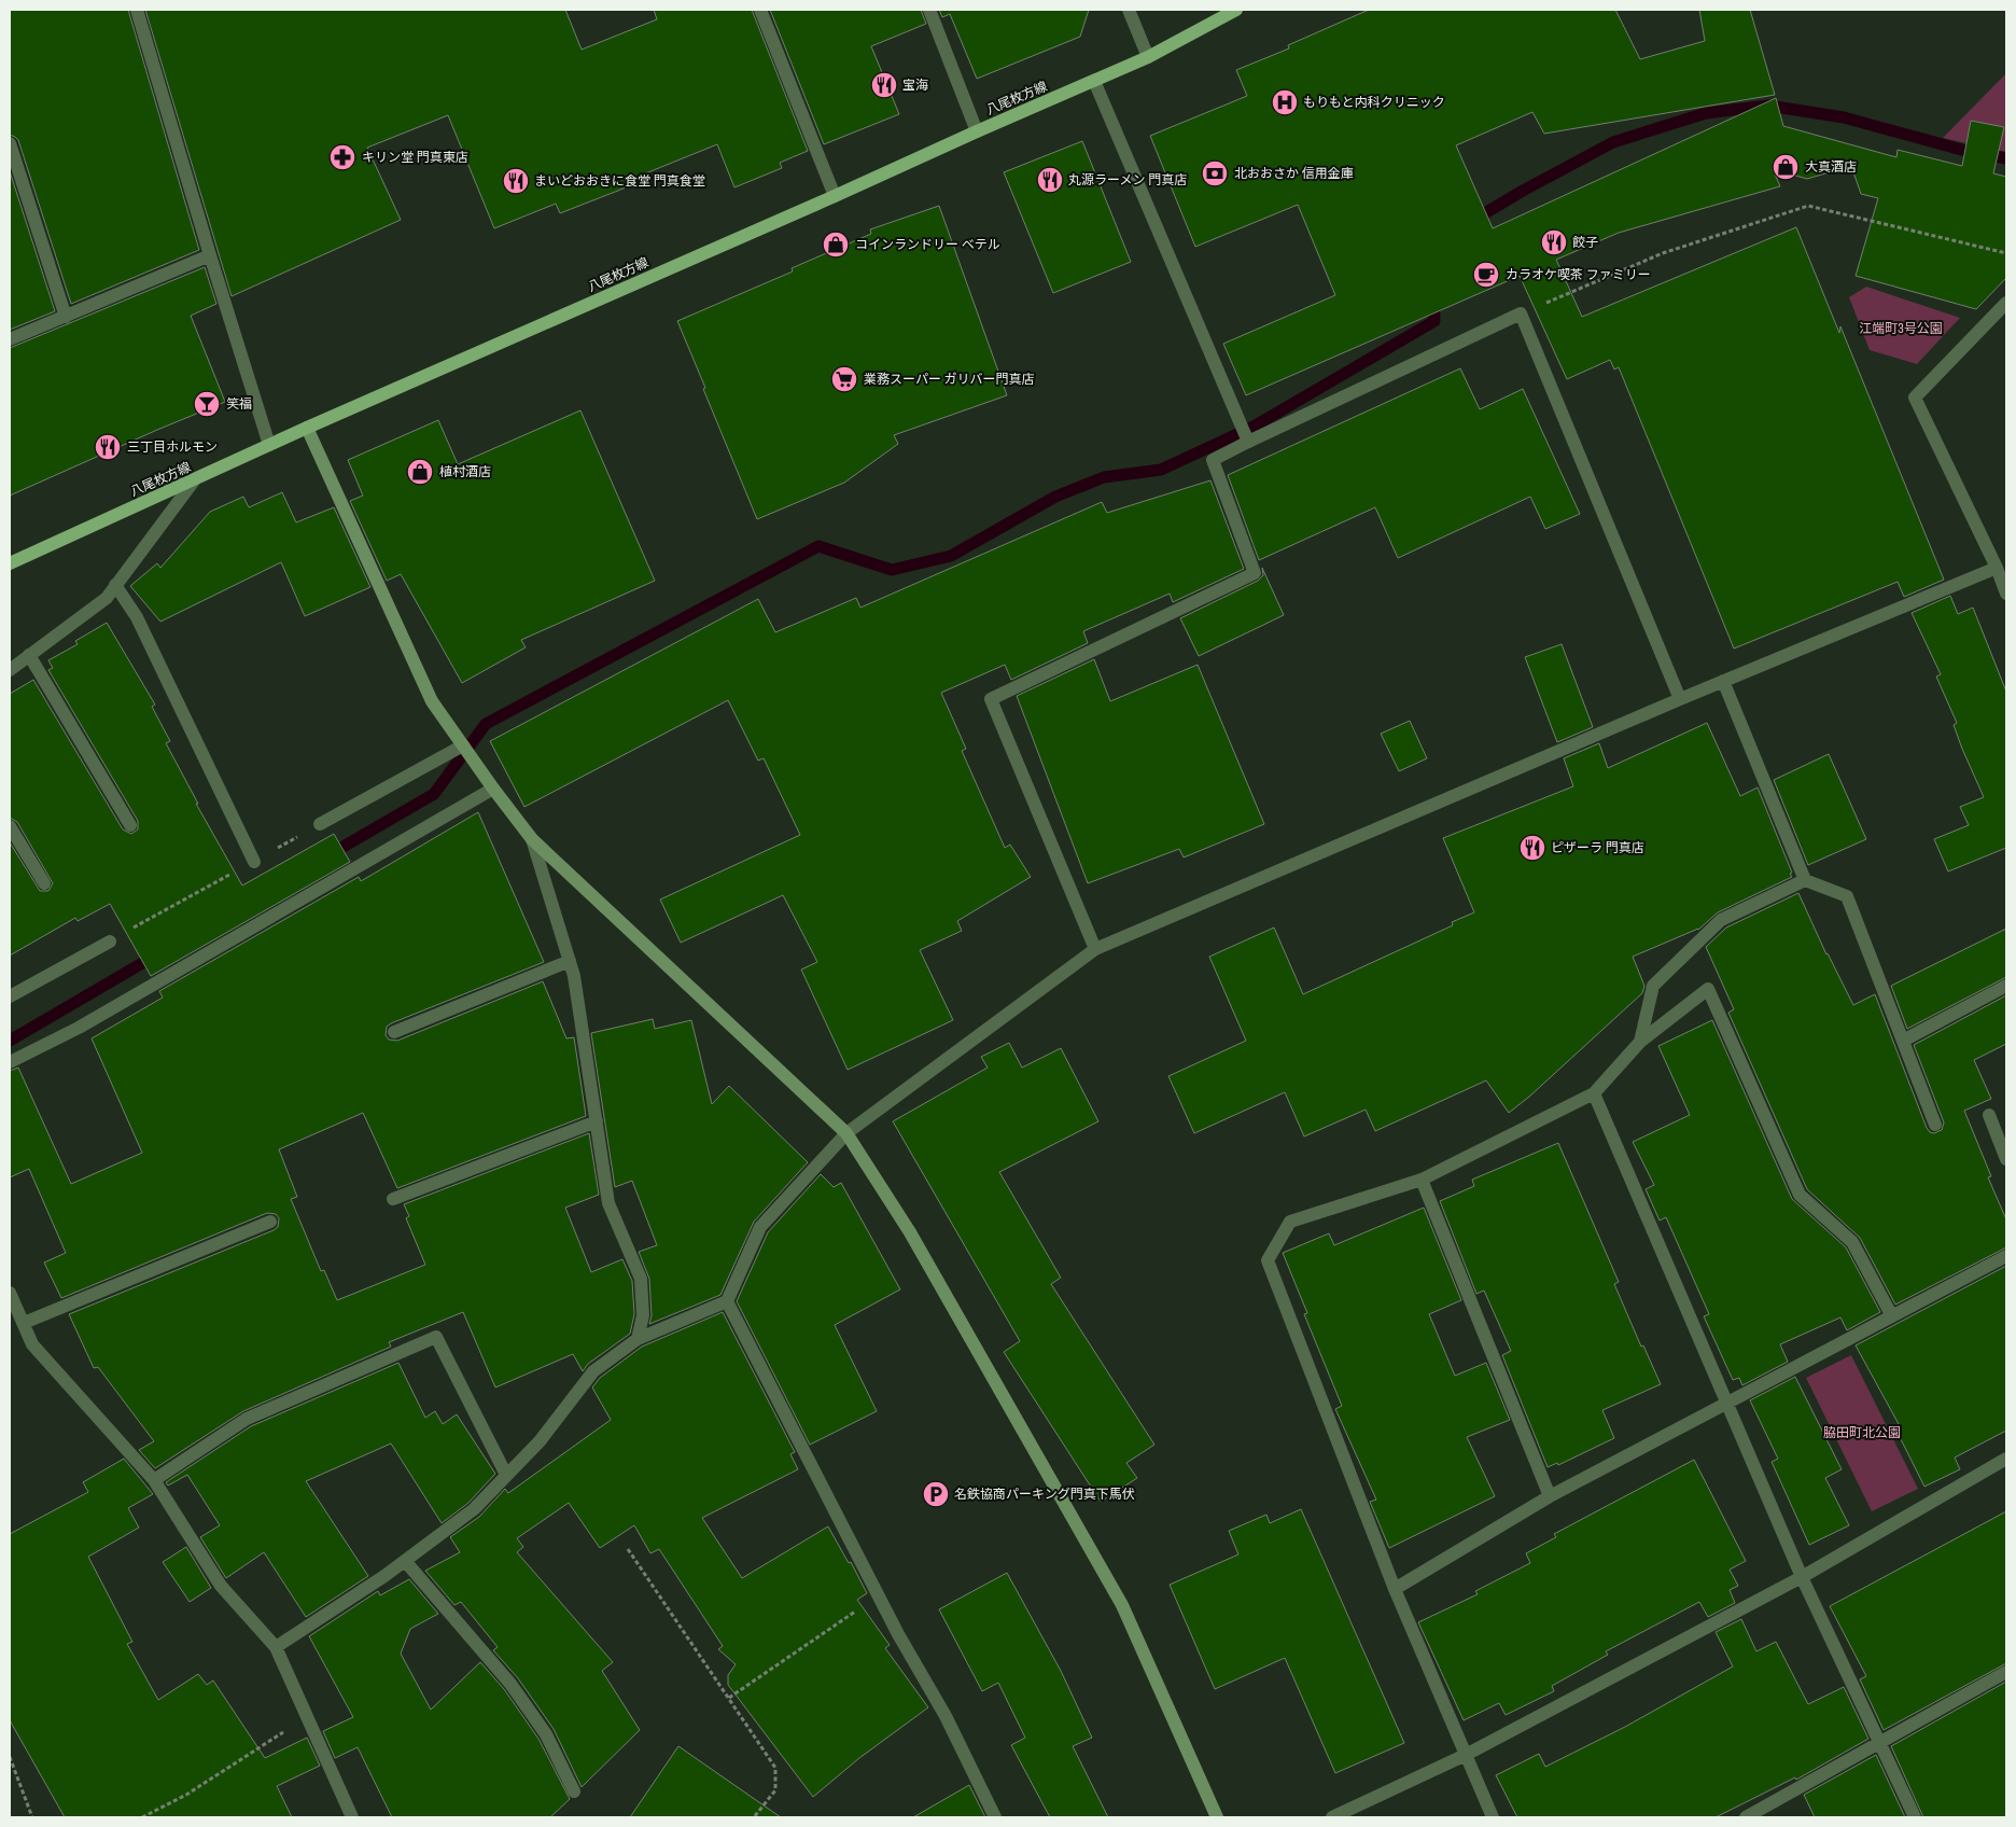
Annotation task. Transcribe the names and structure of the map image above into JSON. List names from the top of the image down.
{
  "streets": {
    "main road": ["八尾枚方線"]
  },
  "parks": ["江端町3号公園", "脇田町北公園"],
  "places": {
    "restaurant": [
      "宝海",
      "丸源ラーメン 門真店",
      "まいどおおきに食堂 門真食堂",
      "餃子",
      "三丁目ホルモン",
      "ピザーラ 門真店"
    ],
    "hospital": ["もりもと内科クリニック"],
    "pharmacy": ["キリン堂 門真東店"],
    "shop": ["大真酒店", "コインランドリー ベテル", "植村酒店"],
    "bank": ["北おおさか 信用金庫"],
    "cafe": ["カラオケ喫茶 ファミリー"],
    "supermarket": ["業務スーパー ガリバー門真店"],
    "bar": ["笑福"],
    "parking": ["名鉄協商パーキング門真下馬伏"]
  }
}
